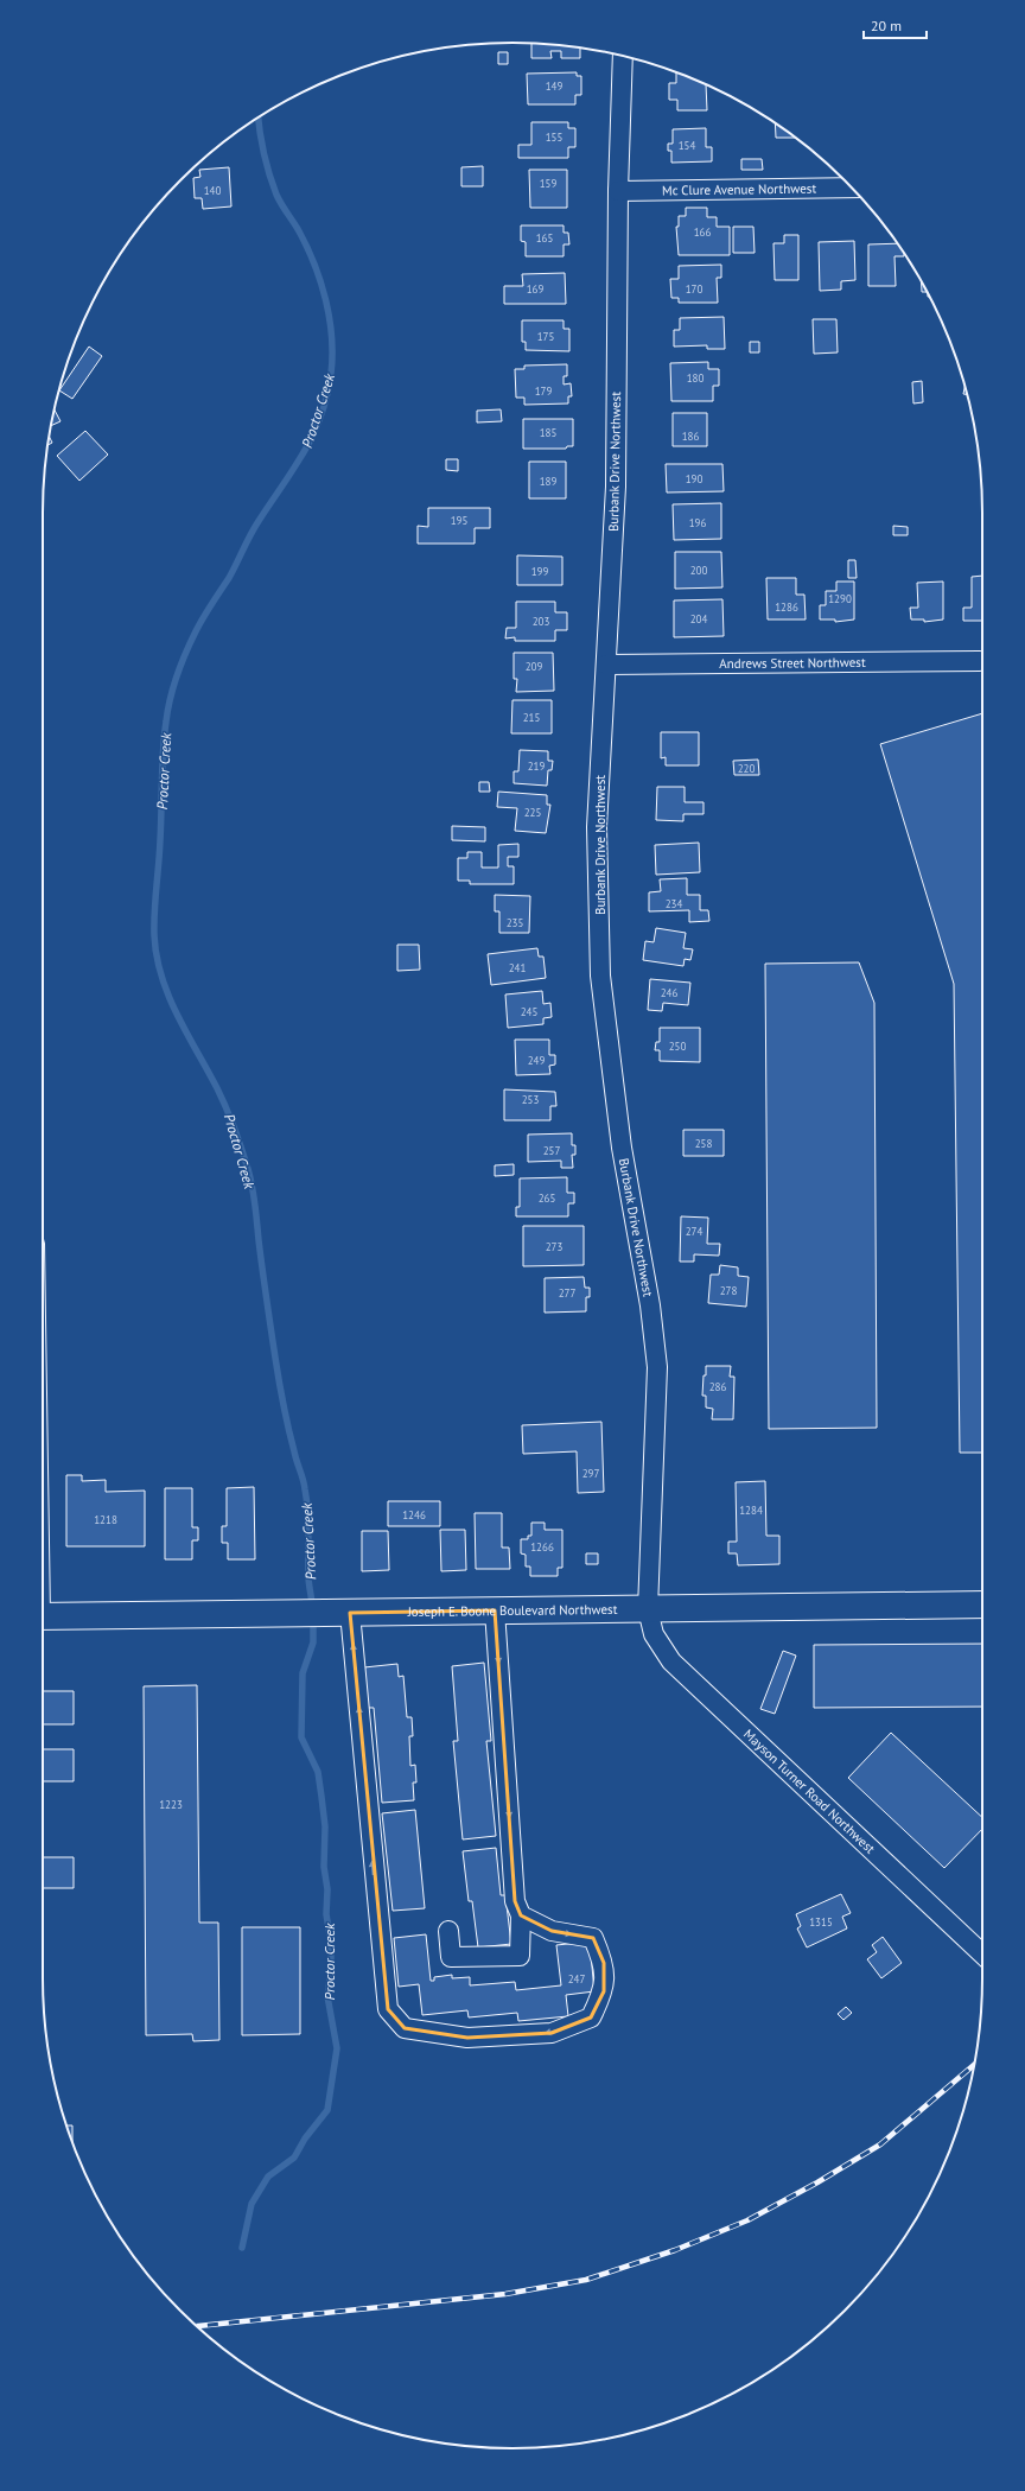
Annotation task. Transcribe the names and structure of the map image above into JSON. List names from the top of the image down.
{
  "streets": {
    "main road": ["Joseph E. Boone Boulevard Northwest"],
    "street": [
      "Mc Clure Avenue Northwest",
      "Burbank Drive Northwest",
      "Andrews Street Northwest",
      "Mayson Turner Road Northwest"
    ]
  },
  "crossings": [
    ["Mc Clure Avenue Northwest", "Burbank Drive Northwest"],
    ["Burbank Drive Northwest", "Andrews Street Northwest"],
    ["Burbank Drive Northwest", "Joseph E. Boone Boulevard Northwest"],
    ["Burbank Drive Northwest", "Mayson Turner Road Northwest"],
    ["Joseph E. Boone Boulevard Northwest", "Mayson Turner Road Northwest"]
  ],
  "water": ["Proctor Creek"],
  "house_numbers": [
    "149",
    "155",
    "154",
    "159",
    "140",
    "166",
    "165",
    "169",
    "170",
    "175",
    "180",
    "179",
    "185",
    "186",
    "190",
    "189",
    "195",
    "196",
    "200",
    "199",
    "1290",
    "1286",
    "204",
    "203",
    "209",
    "215",
    "219",
    "220",
    "225",
    "234",
    "235",
    "241",
    "246",
    "245",
    "250",
    "249",
    "253",
    "258",
    "257",
    "265",
    "274",
    "273",
    "278",
    "277",
    "286",
    "297",
    "1284",
    "1246",
    "1218",
    "1266",
    "1223",
    "1315",
    "247"
  ],
  "scale_bar": "20 m"
}
